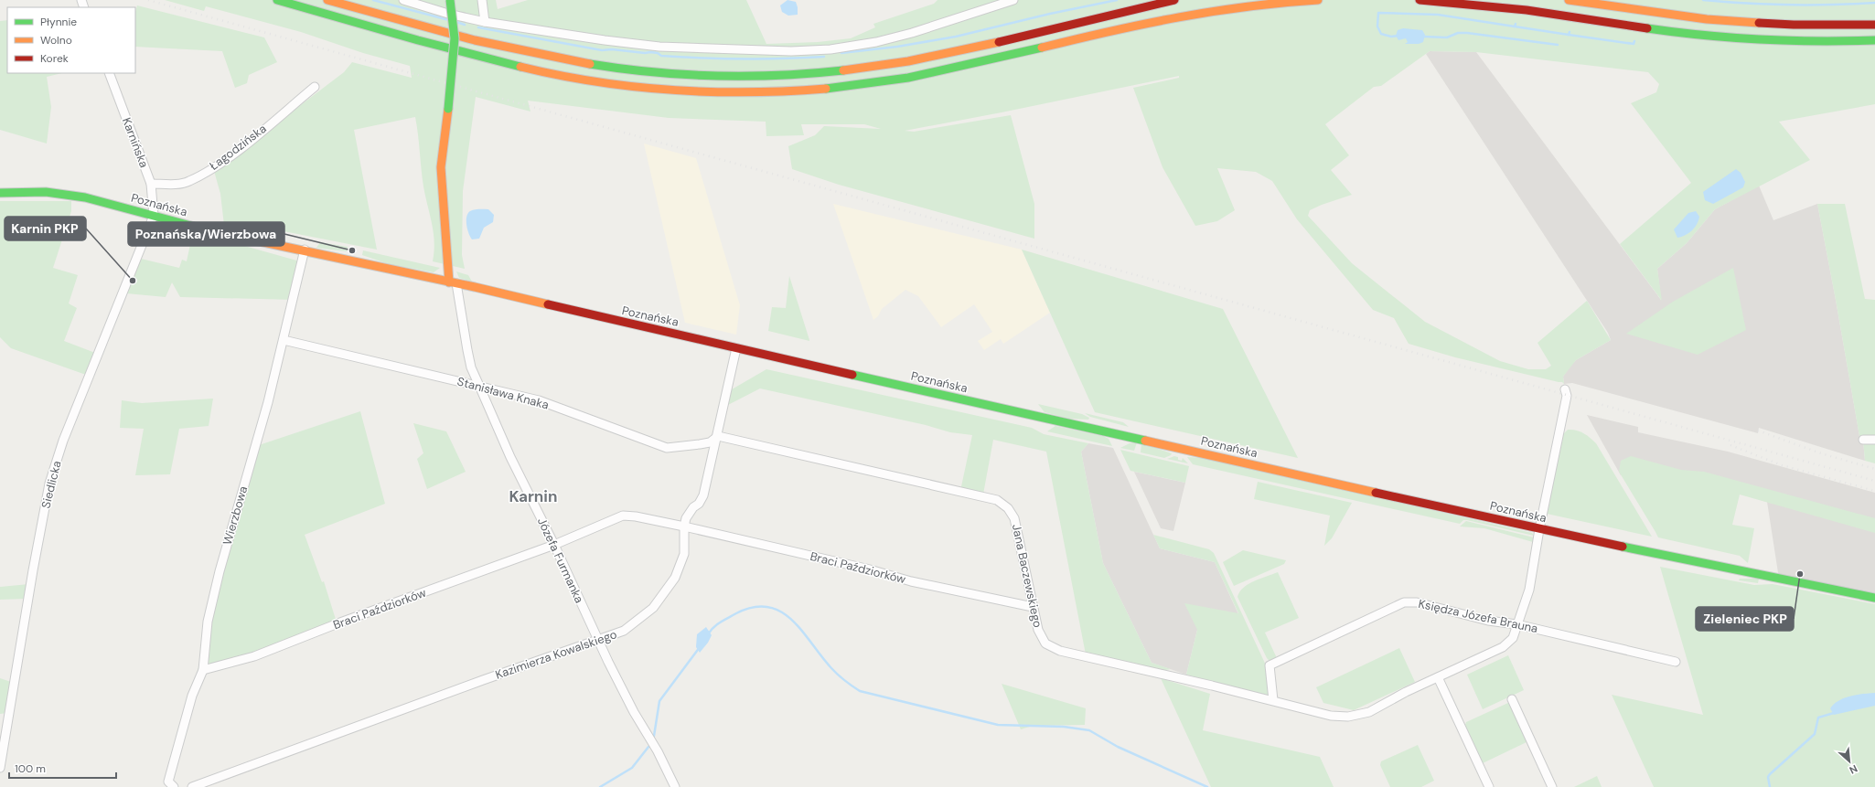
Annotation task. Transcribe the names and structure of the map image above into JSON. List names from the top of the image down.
{
  "streets": {
    "main road": ["Poznańska"],
    "street": [
      "Karnińska",
      "Łagodzińska",
      "Stanisława Knaka",
      "Siedlicka",
      "Wierzbowa",
      "Józefa Furmanka",
      "Braci Paździorków",
      "Jana Baczewskiego",
      "Księdza Józefa Brauna",
      "Kazimierza Kowalskiego"
    ]
  },
  "crossings": [
    ["Karnińska", "Łagodzińska"],
    ["Karnińska", "Poznańska"],
    ["Karnińska", "Siedlicka"],
    ["Poznańska", "Siedlicka"],
    ["Poznańska", "Wierzbowa"],
    ["Poznańska", "Józefa Furmanka"],
    ["Poznańska", "Jana Baczewskiego"],
    ["Poznańska", "Kazimierza Kowalskiego"],
    ["Stanisława Knaka", "Wierzbowa"],
    ["Stanisława Knaka", "Józefa Furmanka"],
    ["Stanisława Knaka", "Jana Baczewskiego"],
    ["Stanisława Knaka", "Kazimierza Kowalskiego"],
    ["Wierzbowa", "Braci Paździorków"],
    ["Józefa Furmanka", "Braci Paździorków"],
    ["Józefa Furmanka", "Kazimierza Kowalskiego"],
    ["Braci Paździorków", "Jana Baczewskiego"],
    ["Braci Paździorków", "Kazimierza Kowalskiego"],
    ["Jana Baczewskiego", "Księdza Józefa Brauna"],
    ["Jana Baczewskiego", "Kazimierza Kowalskiego"]
  ],
  "districts": ["Karnin"],
  "places": ["Poznańska/Wierzbowa", "Karnin PKP", "Zieleniec PKP"],
  "legend": ["Płynnie", "Wolno", "Korek"],
  "scale_bar": "100 m",
  "north": "bottom right"
}
